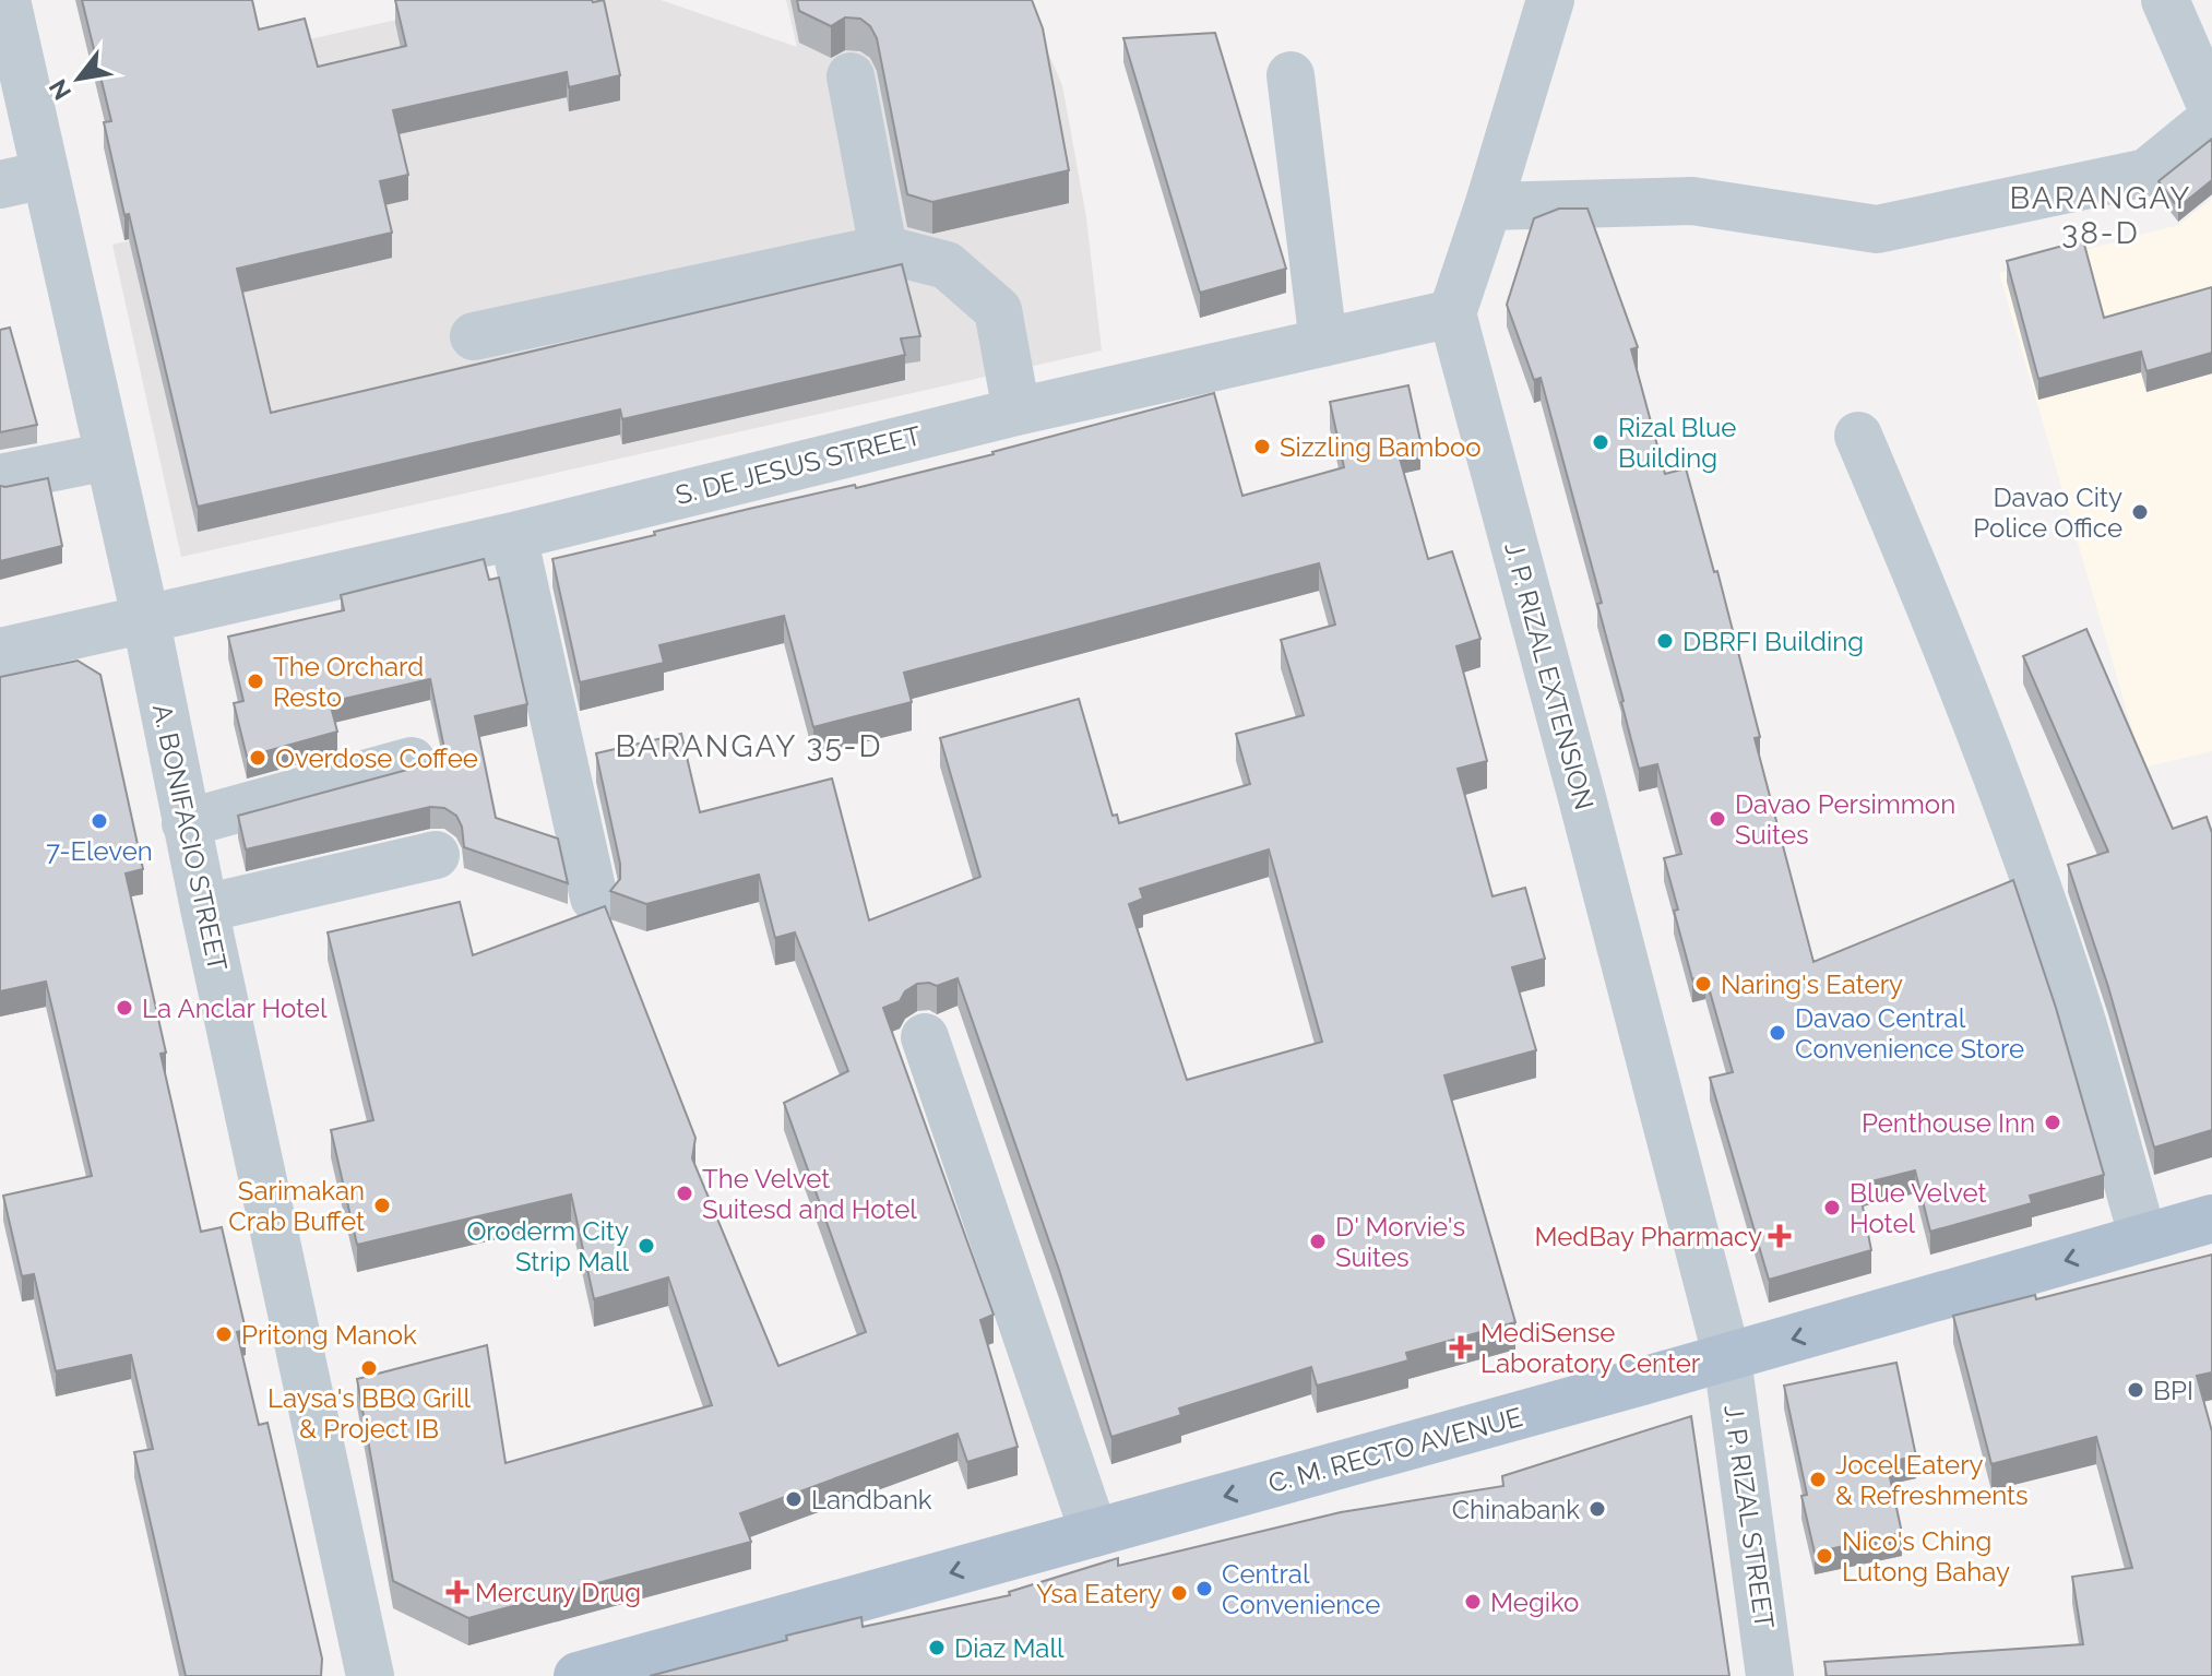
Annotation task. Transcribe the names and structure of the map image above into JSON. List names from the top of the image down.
{
  "streets": {
    "main road": ["C. M. RECTO AVENUE"],
    "street": [
      "S. DE JESUS STREET",
      "J. P. RIZAL EXTENSION",
      "A. BONIFACIO STREET",
      "J. P. RIZAL STREET"
    ]
  },
  "crossings": [
    ["S. DE JESUS STREET", "J. P. RIZAL EXTENSION"],
    ["S. DE JESUS STREET", "A. BONIFACIO STREET"],
    ["J. P. RIZAL EXTENSION", "C. M. RECTO AVENUE"],
    ["J. P. RIZAL EXTENSION", "J. P. RIZAL STREET"],
    ["C. M. RECTO AVENUE", "J. P. RIZAL STREET"]
  ],
  "one_way": ["C. M. RECTO AVENUE"],
  "districts": ["BARANGAY 38-D", "BARANGAY 35-D"],
  "places": {
    "other": [
      "Rizal Blue Building",
      "Sizzling Bamboo",
      "Davao City Police Office",
      "DBRFI Building",
      "The Orchard Resto",
      "Overdose Coffee",
      "Davao Persimmon Suites",
      "7-Eleven",
      "Naring's Eatery",
      "La Anclar Hotel",
      "Davao Central Convenience Store",
      "Penthouse Inn",
      "The Velvet Suitesd and Hotel",
      "Sarimakan Crab Buffet",
      "Blue Velvet Hotel",
      "D' Morvie's Suites",
      "Oroderm City Strip Mall",
      "Pritong Manok",
      "Laysa's BBQ Grill & Project IB",
      "BPI",
      "Jocel Eatery & Refreshments",
      "Landbank",
      "Chinabank",
      "Nico's Ching Lutong Bahay",
      "Central Convenience",
      "Ysa Eatery",
      "Megiko",
      "Diaz Mall"
    ],
    "health": ["MedBay Pharmacy", "MediSense Laboratory Center", "Mercury Drug"]
  },
  "north": "bottom left"
}
